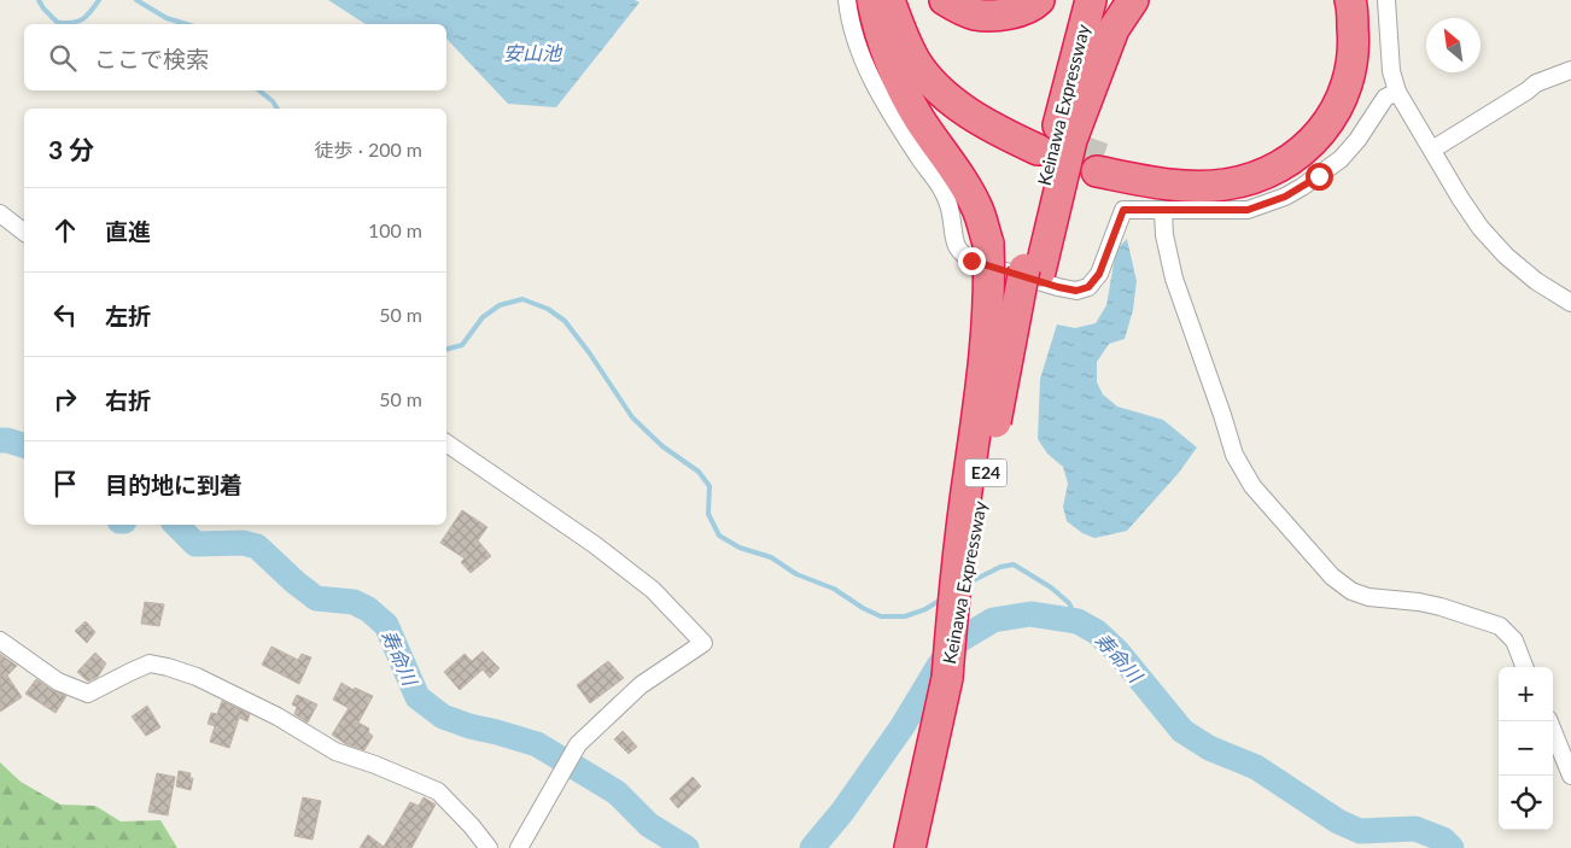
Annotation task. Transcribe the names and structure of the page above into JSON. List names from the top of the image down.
{
  "streets": {
    "highway": ["Keinawa Expressway", "E24"]
  },
  "water": ["安山池", "寿命川"],
  "north": "top left",
  "page": {
    "search": "ここで検索",
    "heading": ["3 分", "徒歩 · 200 m"],
    "list": [
      ["直進", "100 m"],
      ["左折", "50 m"],
      ["右折", "50 m"],
      "目的地に到着"
    ],
    "map_buttons": ["+", "−"]
  }
}
